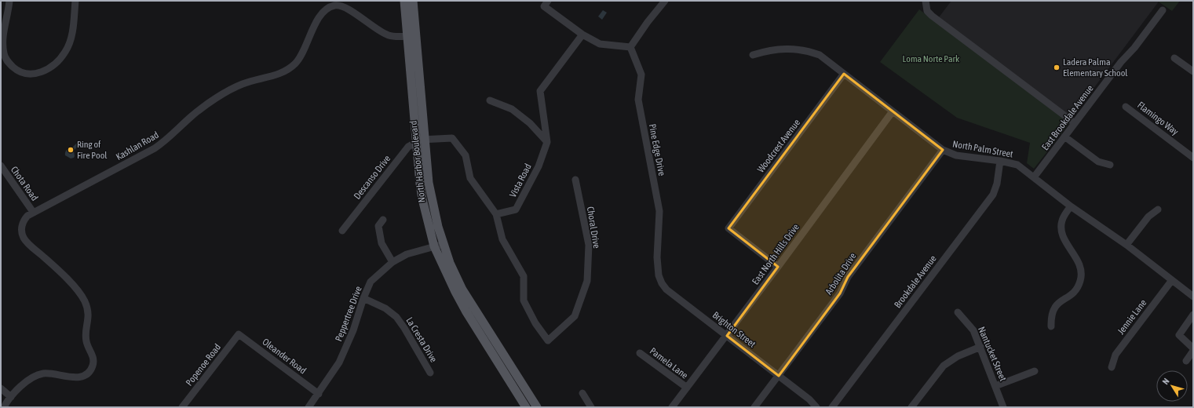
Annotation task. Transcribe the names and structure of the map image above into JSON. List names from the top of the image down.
{
  "streets": {
    "main road": ["North Harbor Boulevard"],
    "street": [
      "East Brookdale Avenue",
      "Flamingo Way",
      "Kashlan Road",
      "Woodcrest Avenue",
      "North Palm Street",
      "Pine Edge Drive",
      "Descanso Drive",
      "Vista Road",
      "Chota Road",
      "Choral Drive",
      "East North Hills Drive",
      "Arbolita Drive",
      "Brookdale Avenue",
      "Peppertree Drive",
      "Jennie Lane",
      "Brighton Street",
      "La Cresta Drive",
      "Nantucket Street",
      "Oleander Road",
      "Pamela Lane",
      "Popenoe Road"
    ]
  },
  "crossings": [
    ["East Brookdale Avenue", "North Palm Street"],
    ["Kashlan Road", "North Harbor Boulevard"],
    ["Kashlan Road", "Chota Road"],
    ["Woodcrest Avenue", "North Palm Street"],
    ["Woodcrest Avenue", "East North Hills Drive"],
    ["North Palm Street", "East North Hills Drive"],
    ["North Palm Street", "Arbolita Drive"],
    ["North Palm Street", "Brookdale Avenue"],
    ["North Palm Street", "Jennie Lane"],
    ["Pine Edge Drive", "Brighton Street"],
    ["North Harbor Boulevard", "Descanso Drive"],
    ["North Harbor Boulevard", "Peppertree Drive"],
    ["Vista Road", "Choral Drive"],
    ["East North Hills Drive", "Brighton Street"],
    ["East North Hills Drive", "Pamela Lane"],
    ["Arbolita Drive", "Brighton Street"],
    ["Peppertree Drive", "La Cresta Drive"],
    ["Peppertree Drive", "Oleander Road"],
    ["Oleander Road", "Popenoe Road"]
  ],
  "parks": ["Loma Norte Park"],
  "places": ["Ladera Palma Elementary School", "Ring of Fire Pool"],
  "north": "top left"
}
